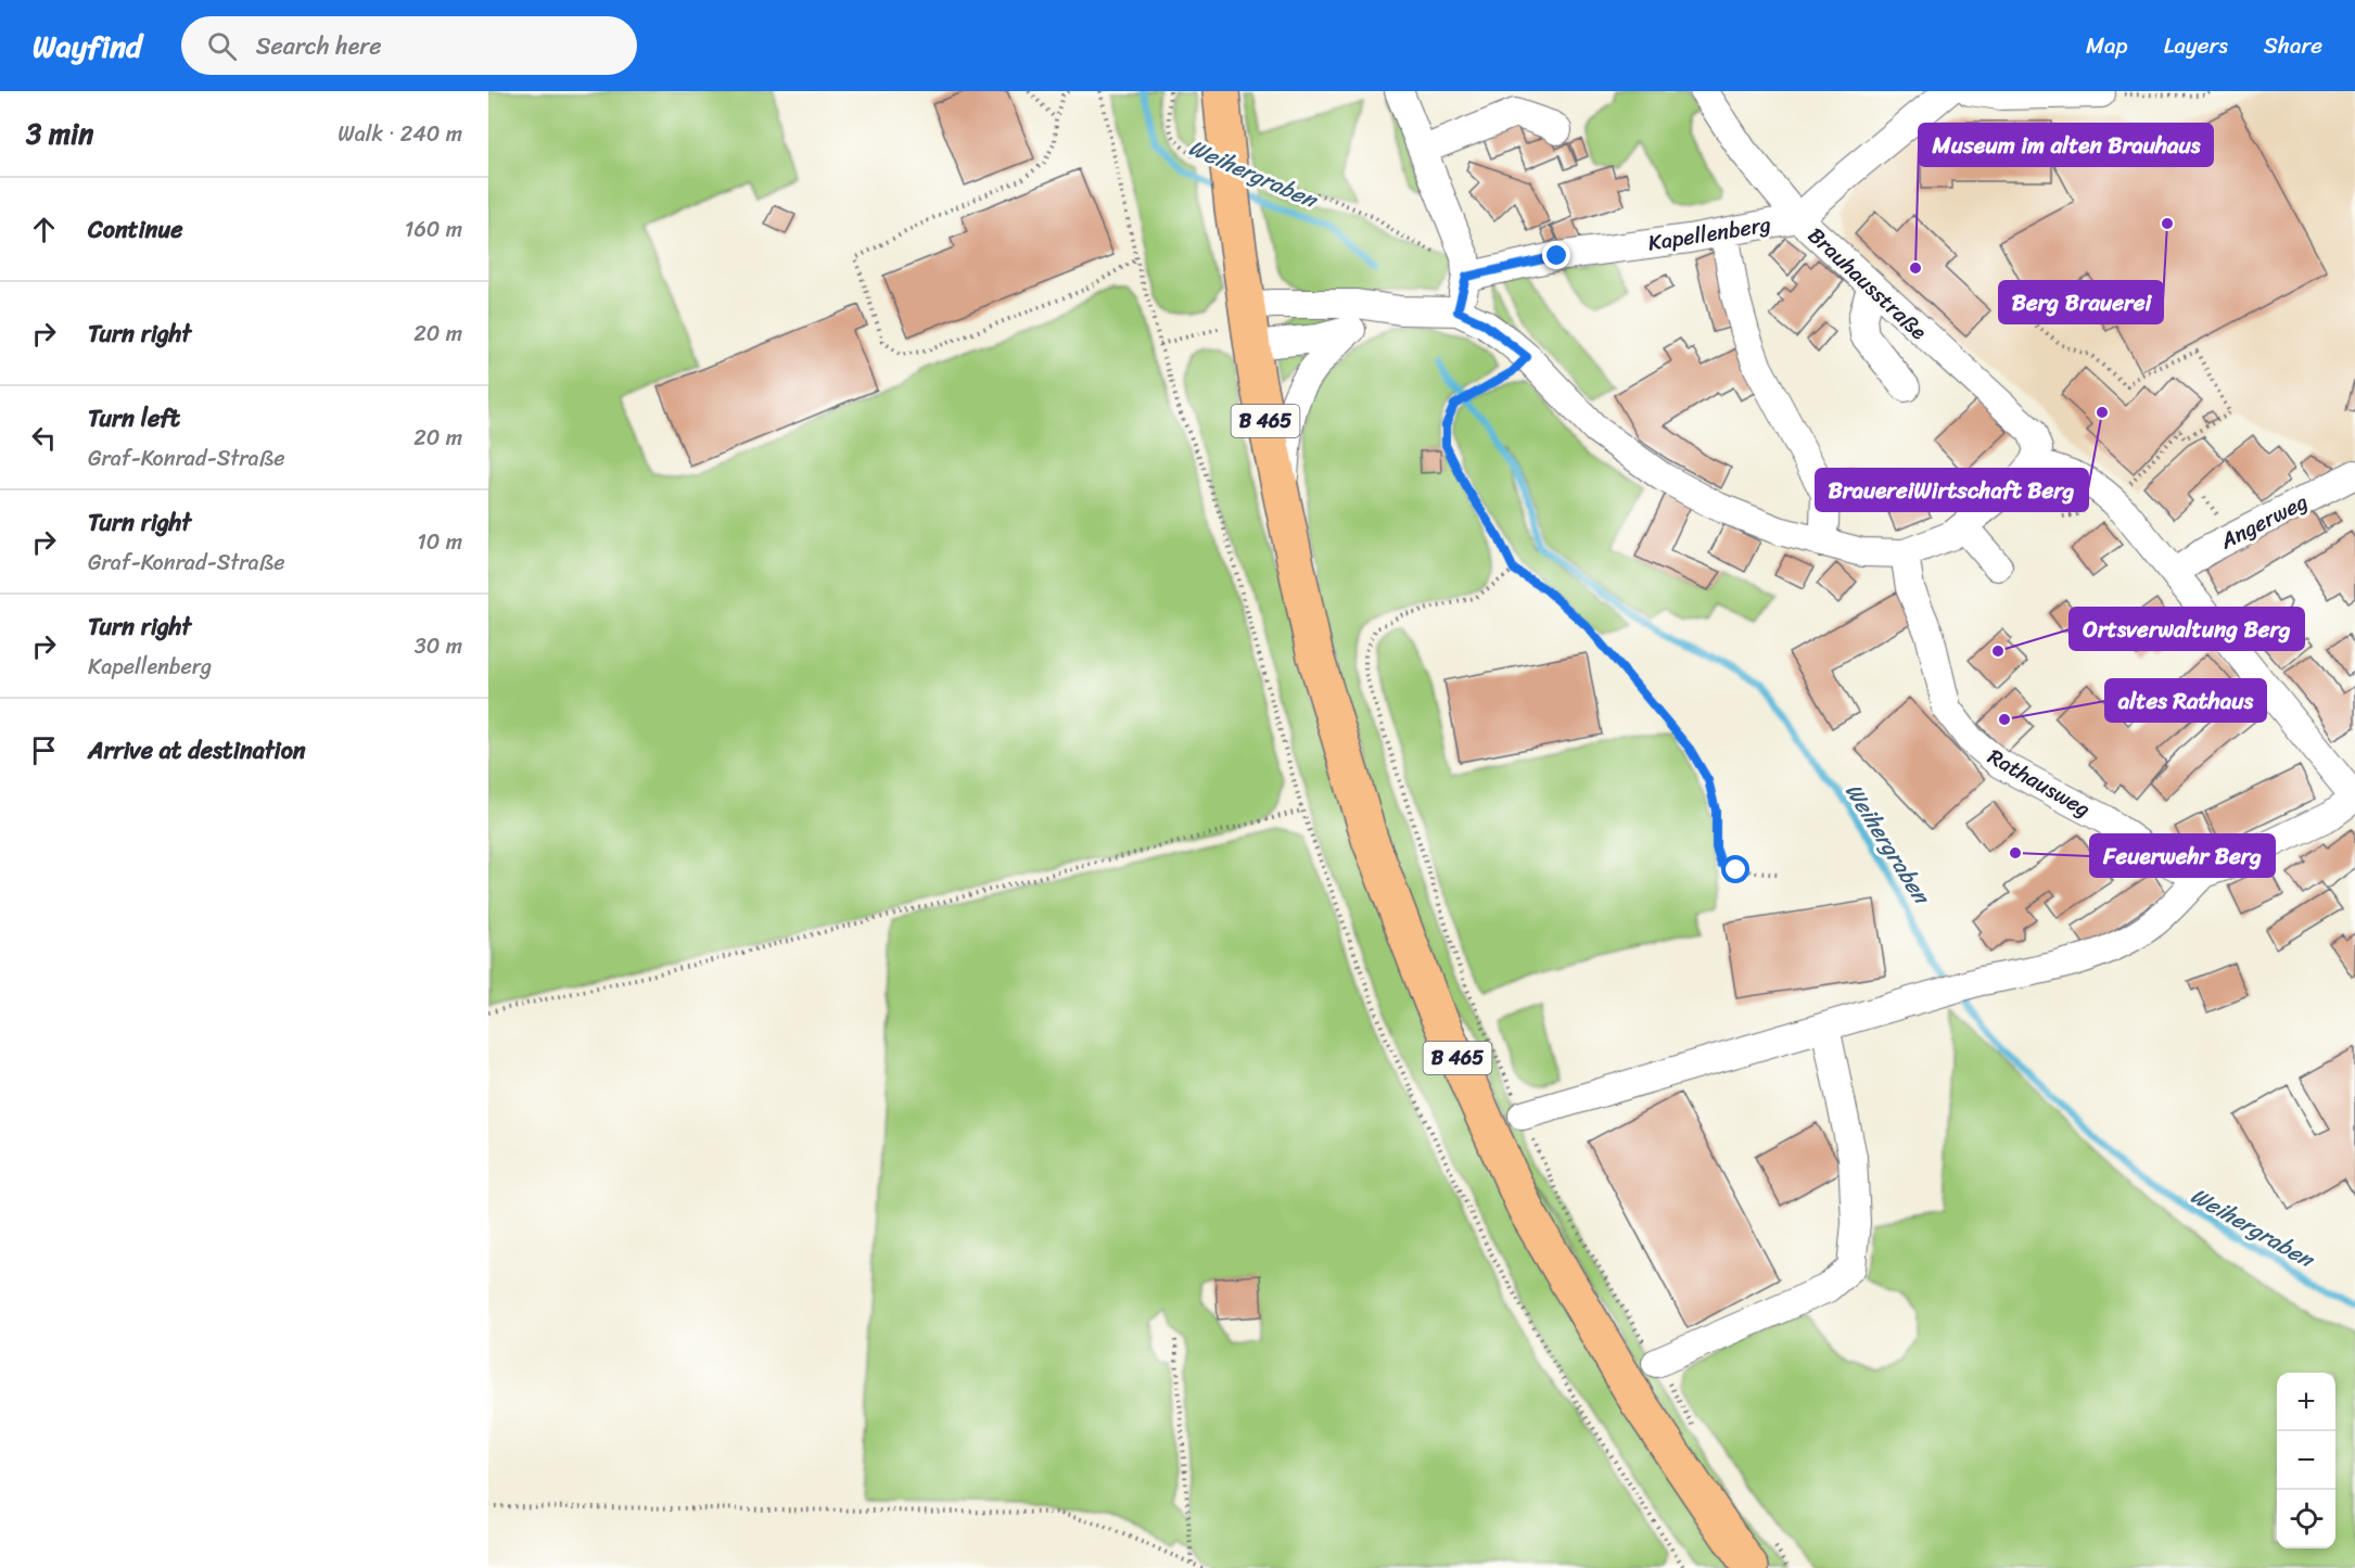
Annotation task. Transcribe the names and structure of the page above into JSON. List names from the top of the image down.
{
  "streets": {
    "main road": ["B 465"],
    "street": [
      "Kapellenberg",
      "Brauhausstraße",
      "Angerweg",
      "Rathausweg"
    ]
  },
  "crossings": [
    ["Kapellenberg", "Brauhausstraße"]
  ],
  "water": ["Weihergraben"],
  "places": [
    "Berg Brauerei",
    "Museum im alten Brauhaus",
    "BrauereiWirtschaft Berg",
    "Ortsverwaltung Berg",
    "altes Rathaus",
    "Feuerwehr Berg"
  ],
  "page": {
    "header": "Wayfind",
    "search": "Search here",
    "nav": ["Map", "Layers", "Share"],
    "heading": ["3 min", "Walk · 240 m"],
    "list": [
      ["Continue", "160 m"],
      ["Turn right", "20 m"],
      ["Turn left", "Graf-Konrad-Straße", "20 m"],
      ["Turn right", "Graf-Konrad-Straße", "10 m"],
      ["Turn right", "Kapellenberg", "30 m"],
      "Arrive at destination"
    ],
    "map_buttons": ["+", "−"]
  }
}
